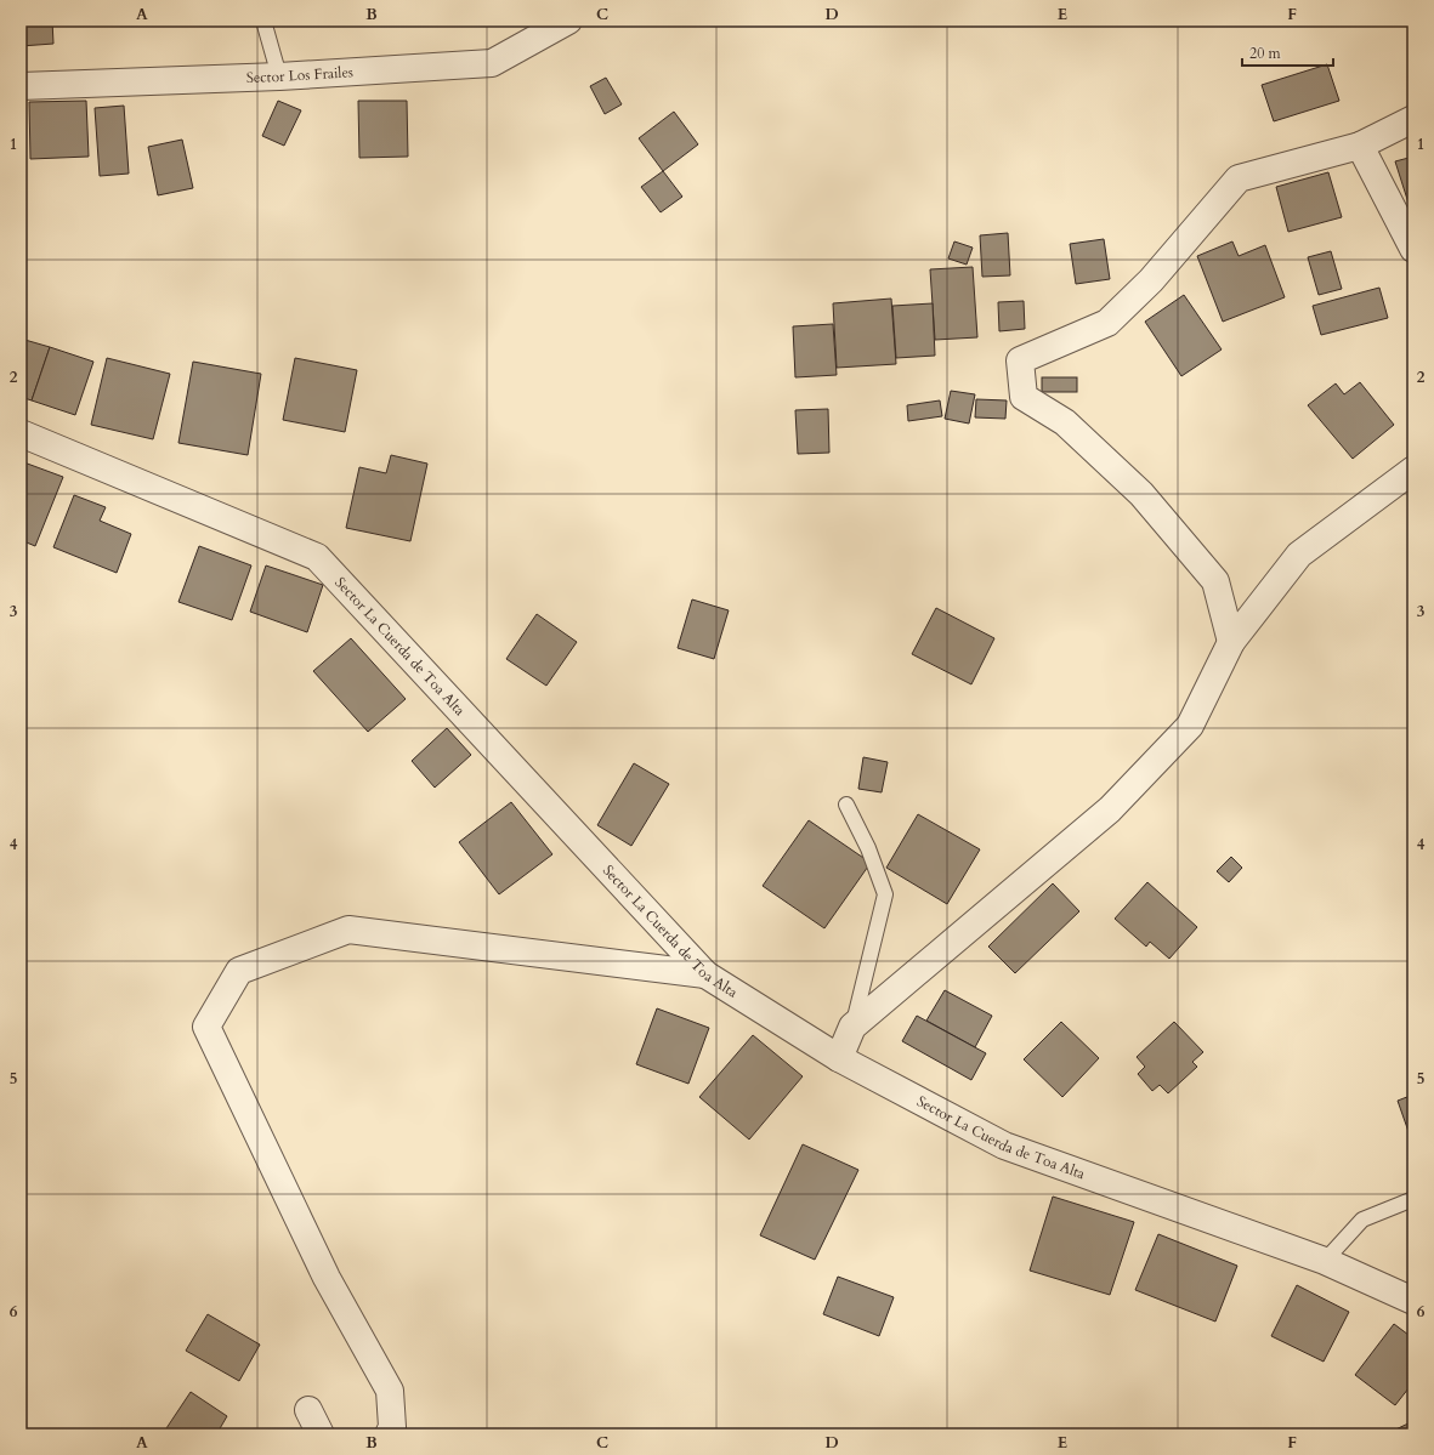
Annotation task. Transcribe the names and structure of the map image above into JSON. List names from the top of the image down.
{
  "streets": {
    "street": ["Sector Los Frailes", "Sector La Cuerda de Toa Alta"]
  },
  "scale_bar": "20 m",
  "grid": {
    "columns": [
      "A",
      "B",
      "C",
      "D",
      "E",
      "F"
    ],
    "rows": [
      "1",
      "2",
      "3",
      "4",
      "5",
      "6"
    ]
  }
}
